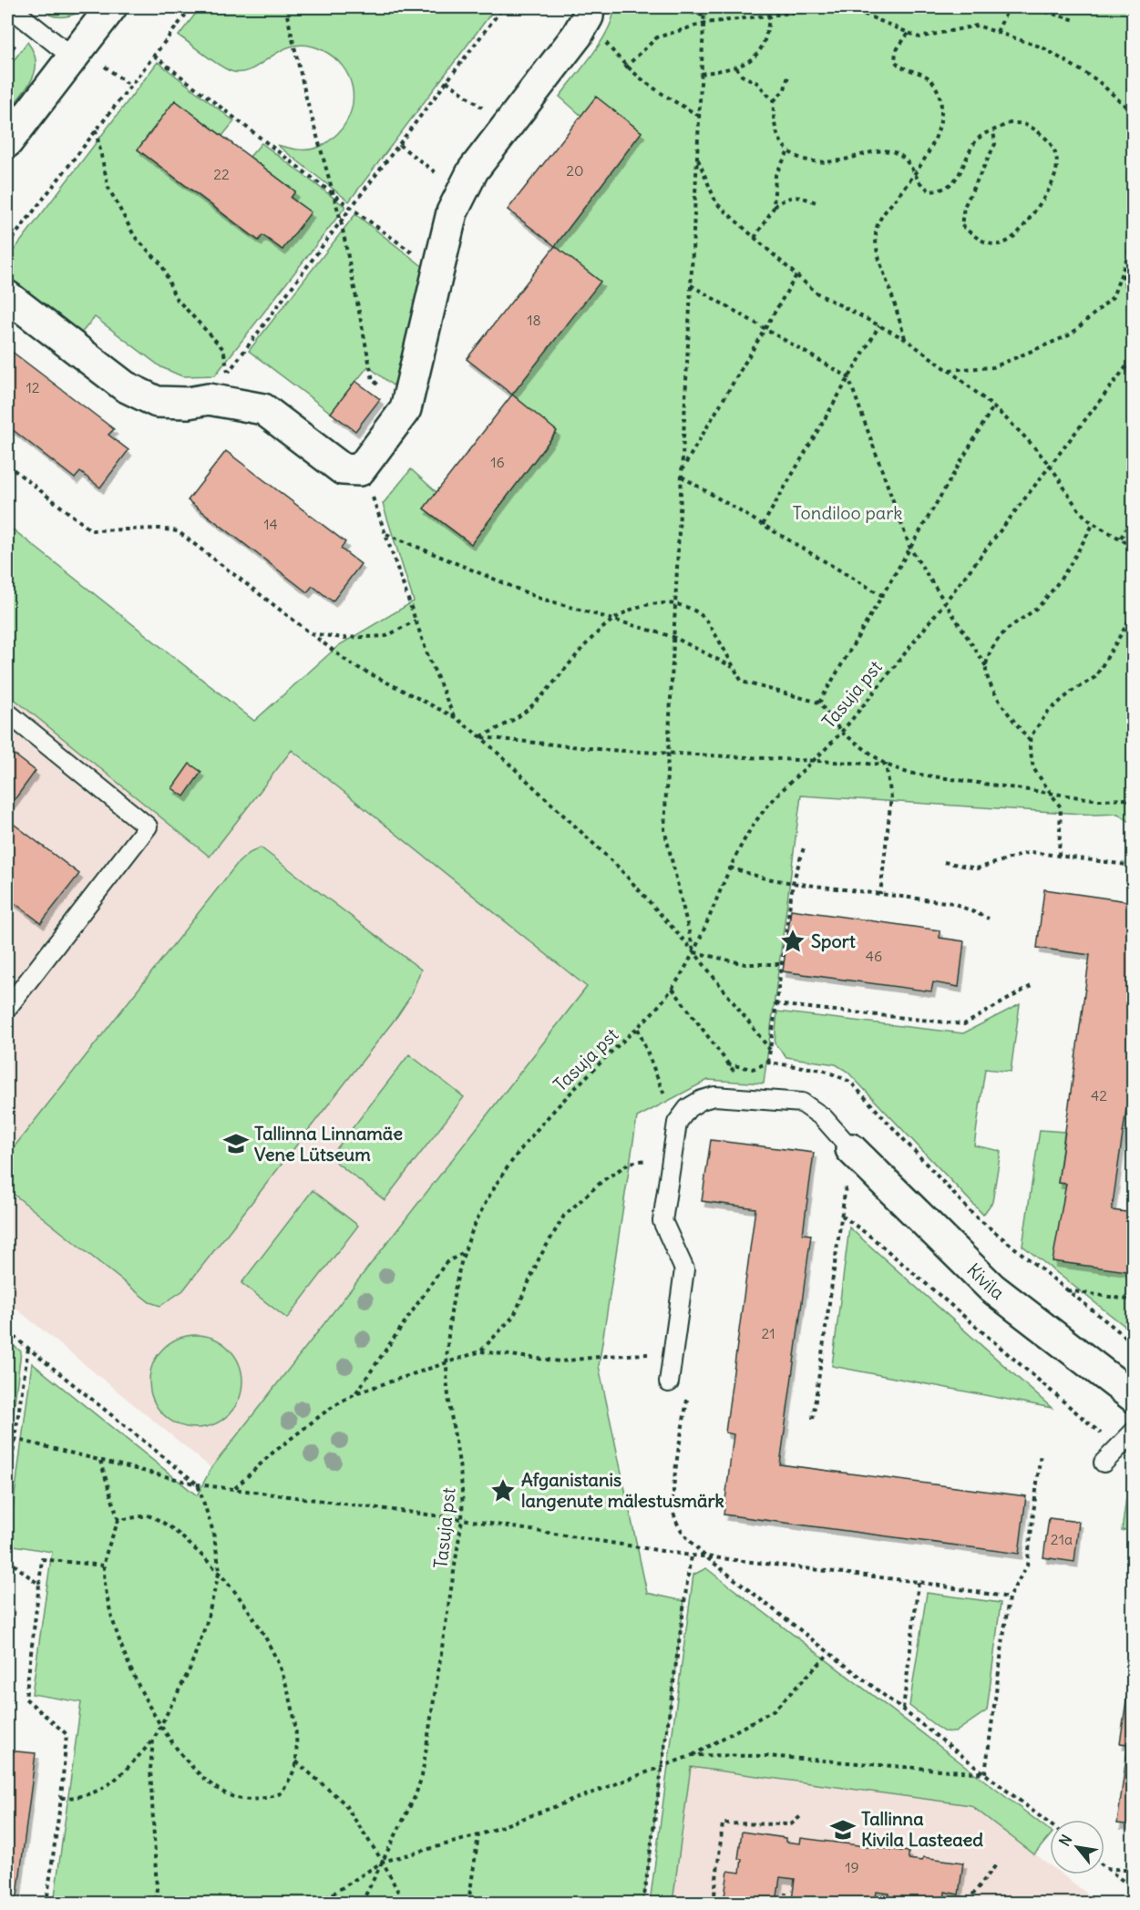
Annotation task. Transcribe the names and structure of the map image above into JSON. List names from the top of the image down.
{
  "streets": {
    "street": ["Kivila"],
    "path": ["Tasuja pst"]
  },
  "parks": ["Tondiloo park"],
  "places": {
    "place": ["Sport", "Afganistanis langenute mälestusmärk"],
    "school or university": ["Tallinna Linnamäe Vene Lütseum", "Tallinna Kivila Lasteaed"]
  },
  "house_numbers": [
    "20",
    "22",
    "18",
    "12",
    "16",
    "14",
    "46",
    "42",
    "21",
    "21a",
    "19"
  ],
  "north": "top left"
}
